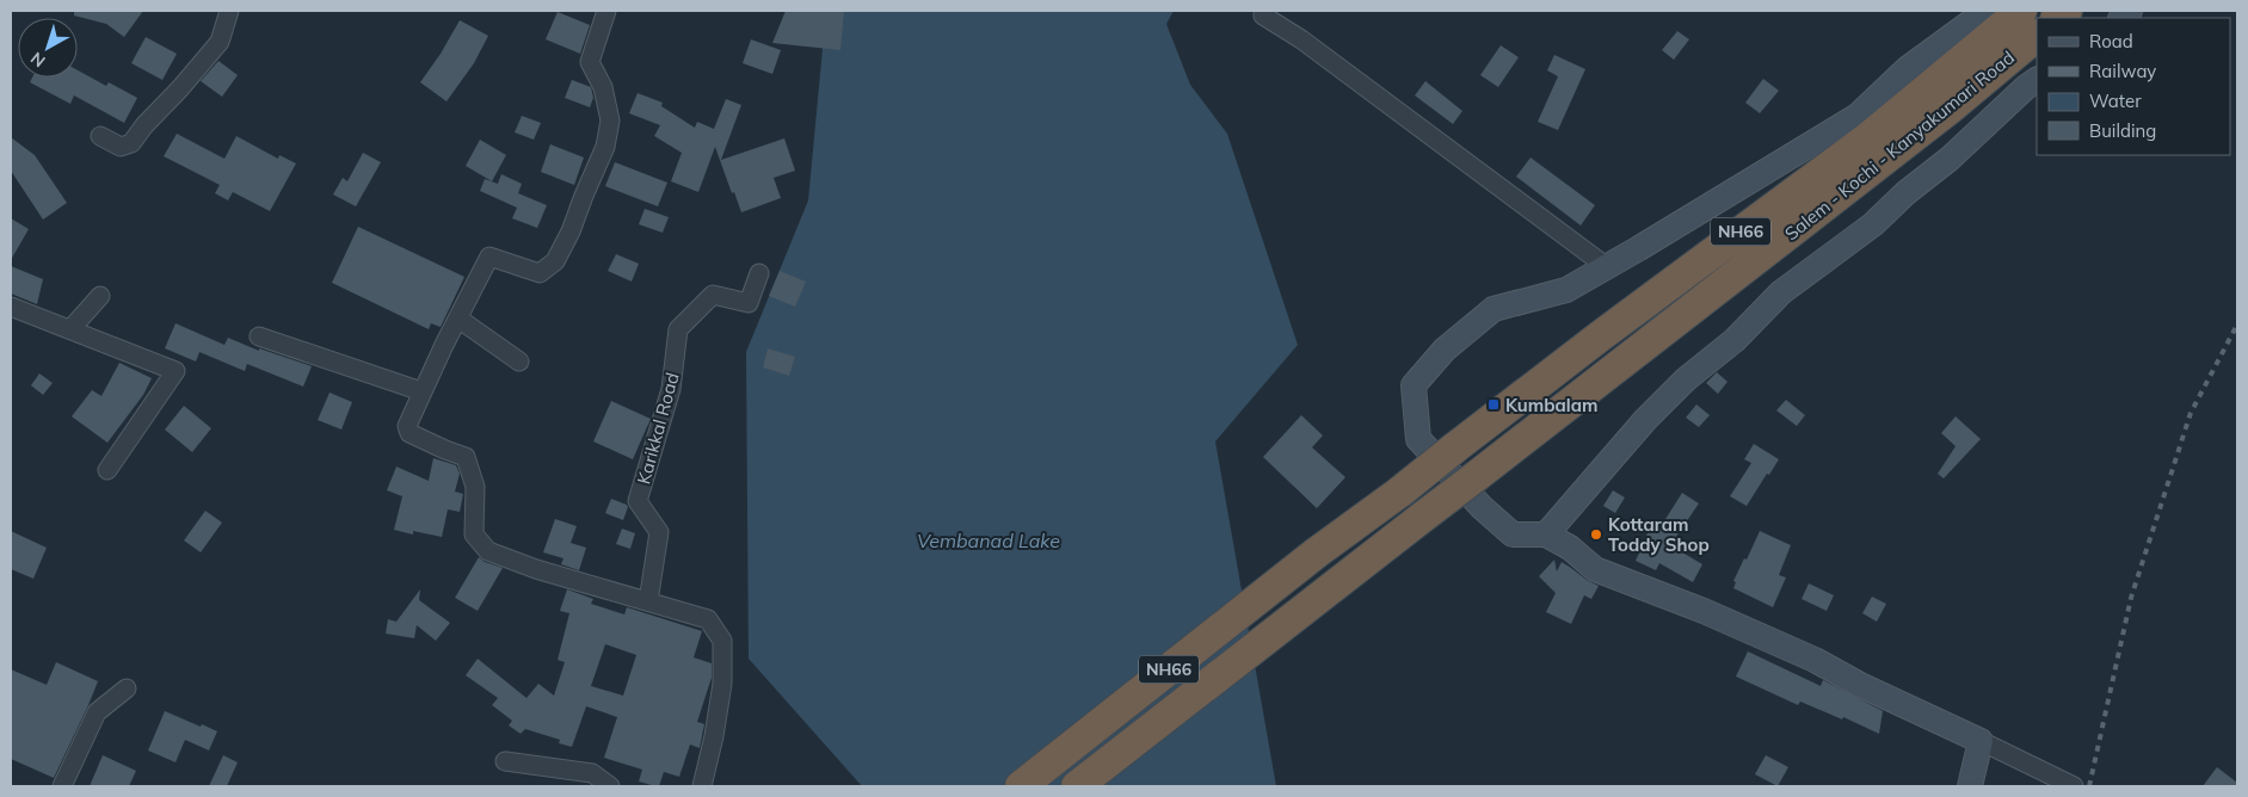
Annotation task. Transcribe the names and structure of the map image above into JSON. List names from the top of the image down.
{
  "streets": {
    "highway": ["Salem - Kochi - Kanyakumari Road", "NH66"],
    "street": ["Karikkal Road"]
  },
  "water": ["Vembanad Lake"],
  "places": {
    "transit": ["Kumbalam"],
    "other": ["Kottaram Toddy Shop"]
  },
  "legend": [
    "Road",
    "Railway",
    "Water",
    "Building"
  ],
  "north": "bottom left"
}
